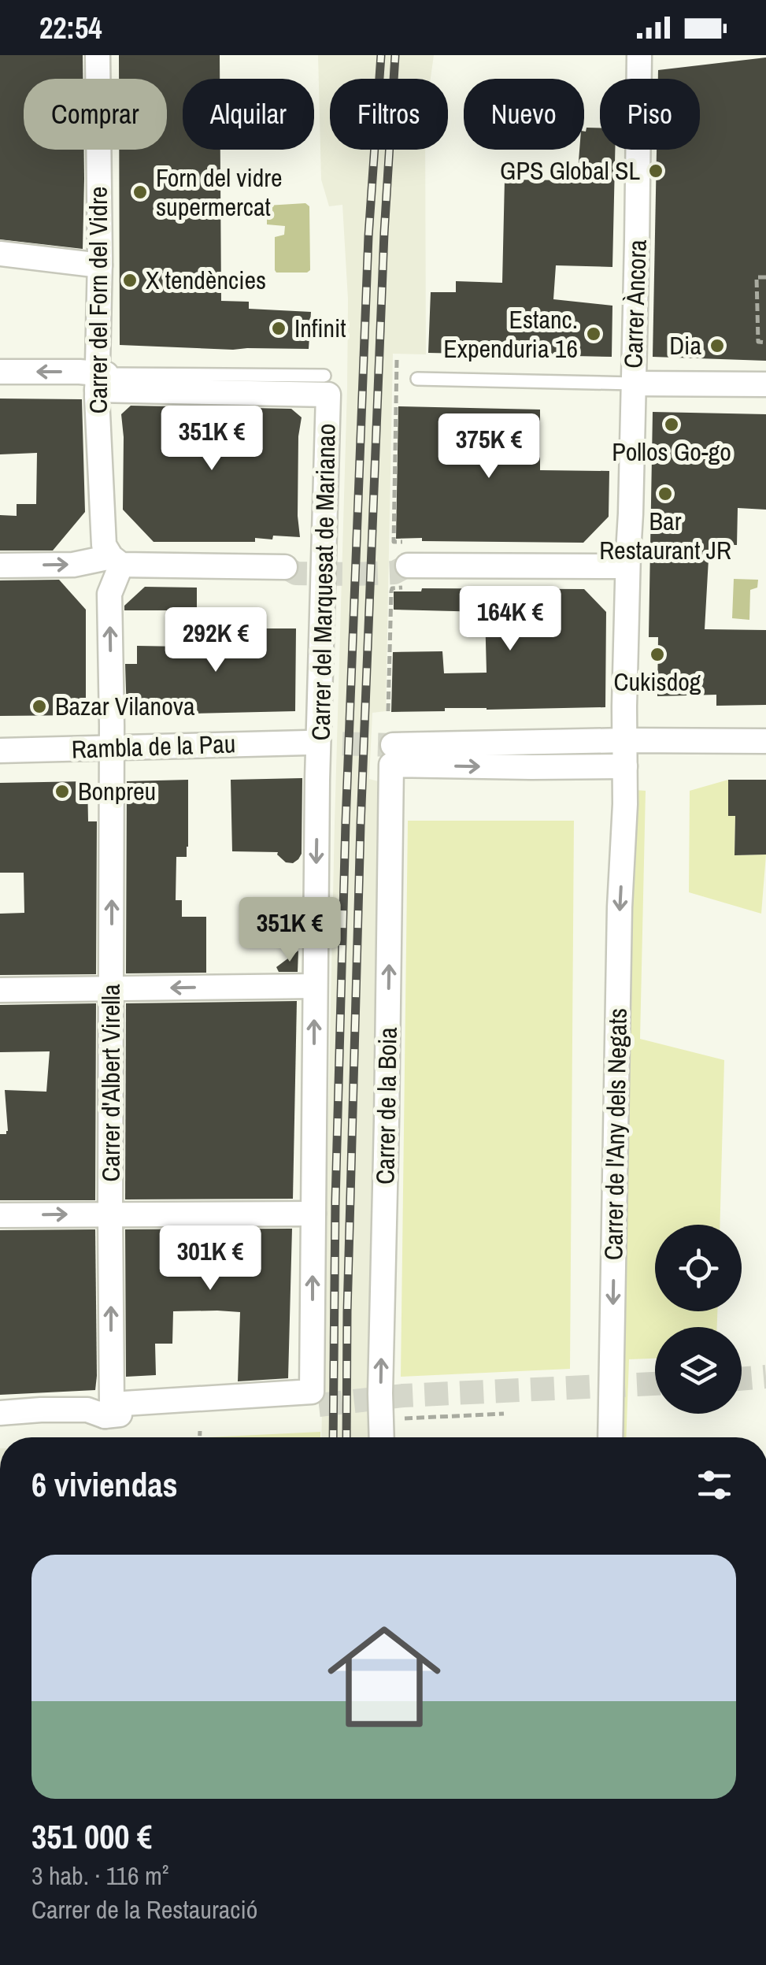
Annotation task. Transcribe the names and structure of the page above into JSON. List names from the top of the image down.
{
  "streets": {
    "street": [
      "Carrer del Forn del Vidre",
      "Carrer Àncora",
      "Carrer del Marquesat de Marianao",
      "Rambla de la Pau",
      "Carrer d'Albert Virella",
      "Carrer de la Boia",
      "Carrer de l'Any dels Negats"
    ]
  },
  "crossings": [
    ["Carrer del Forn del Vidre", "Carrer del Marquesat de Marianao"],
    ["Carrer del Forn del Vidre", "Rambla de la Pau"],
    ["Carrer del Forn del Vidre", "Carrer d'Albert Virella"],
    ["Carrer del Marquesat de Marianao", "Carrer d'Albert Virella"],
    ["Rambla de la Pau", "Carrer d'Albert Virella"]
  ],
  "one_way": ["Carrer d'Albert Virella", "Carrer de la Boia", "Carrer de l'Any dels Negats"],
  "places": [
    "GPS Global SL",
    "Forn del vidre supermercat",
    "X tendències",
    "Infinit",
    "Estanc. Expenduria 16",
    "Dia",
    "Pollos Go-go",
    "Bar Restaurant JR",
    "Cukisdog",
    "Bazar Vilanova",
    "Bonpreu"
  ],
  "page": {
    "status": "22:54",
    "chip": [
      "Comprar",
      "Alquilar",
      "Filtros",
      "Nuevo",
      "Piso"
    ],
    "price": [
      "351K €",
      "375K €",
      "164K €",
      "292K €",
      "351K €",
      "301K €"
    ],
    "heading": "6 viviendas",
    "list": [
      {
        "name": "351 000 €",
        "note": "3 hab. · 116 m² · Carrer de la Restauració"
      }
    ]
  }
}
